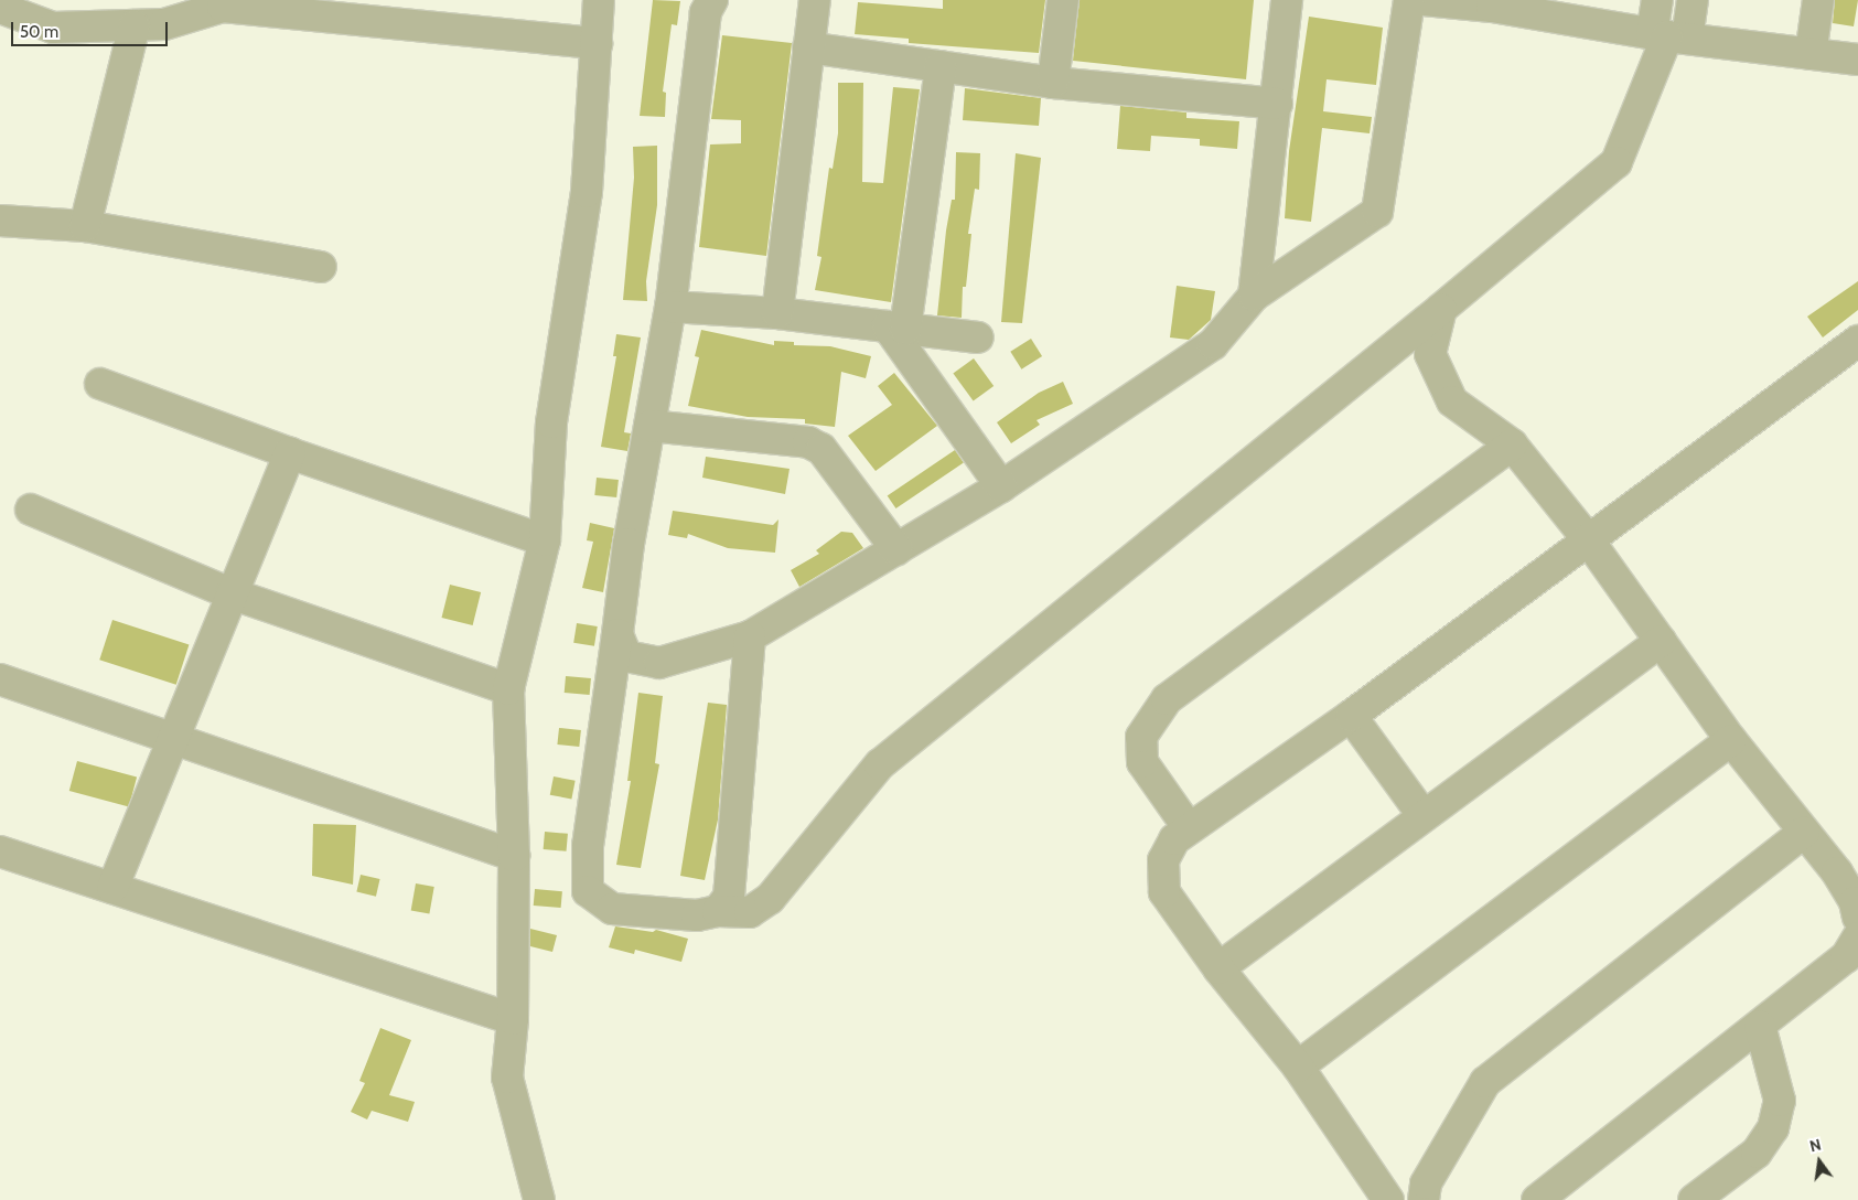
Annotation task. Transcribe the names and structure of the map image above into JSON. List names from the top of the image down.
{
  "scale_bar": "50 m",
  "north": "top"
}
